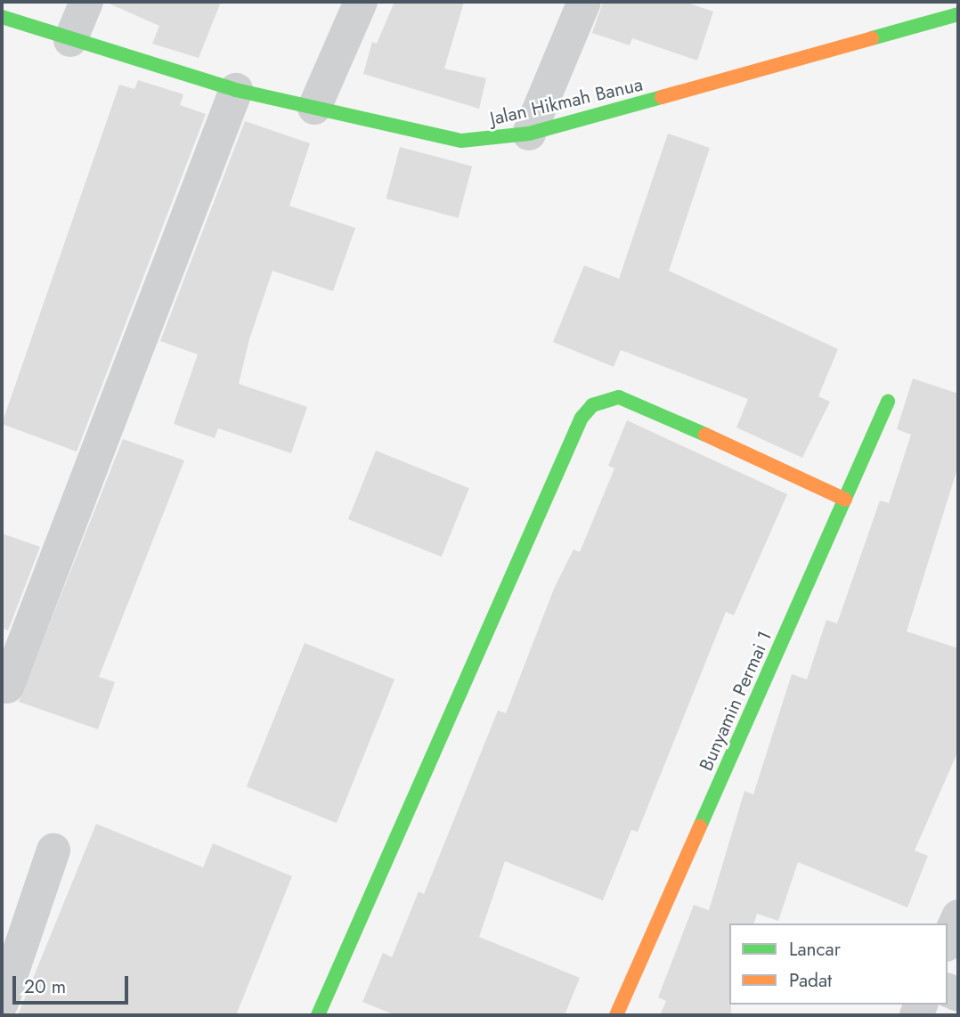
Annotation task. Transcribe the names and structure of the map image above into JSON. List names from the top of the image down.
{
  "streets": {
    "street": ["Jalan Hikmah Banua", "Bunyamin Permai 1"]
  },
  "legend": ["Lancar", "Padat"],
  "scale_bar": "20 m"
}
